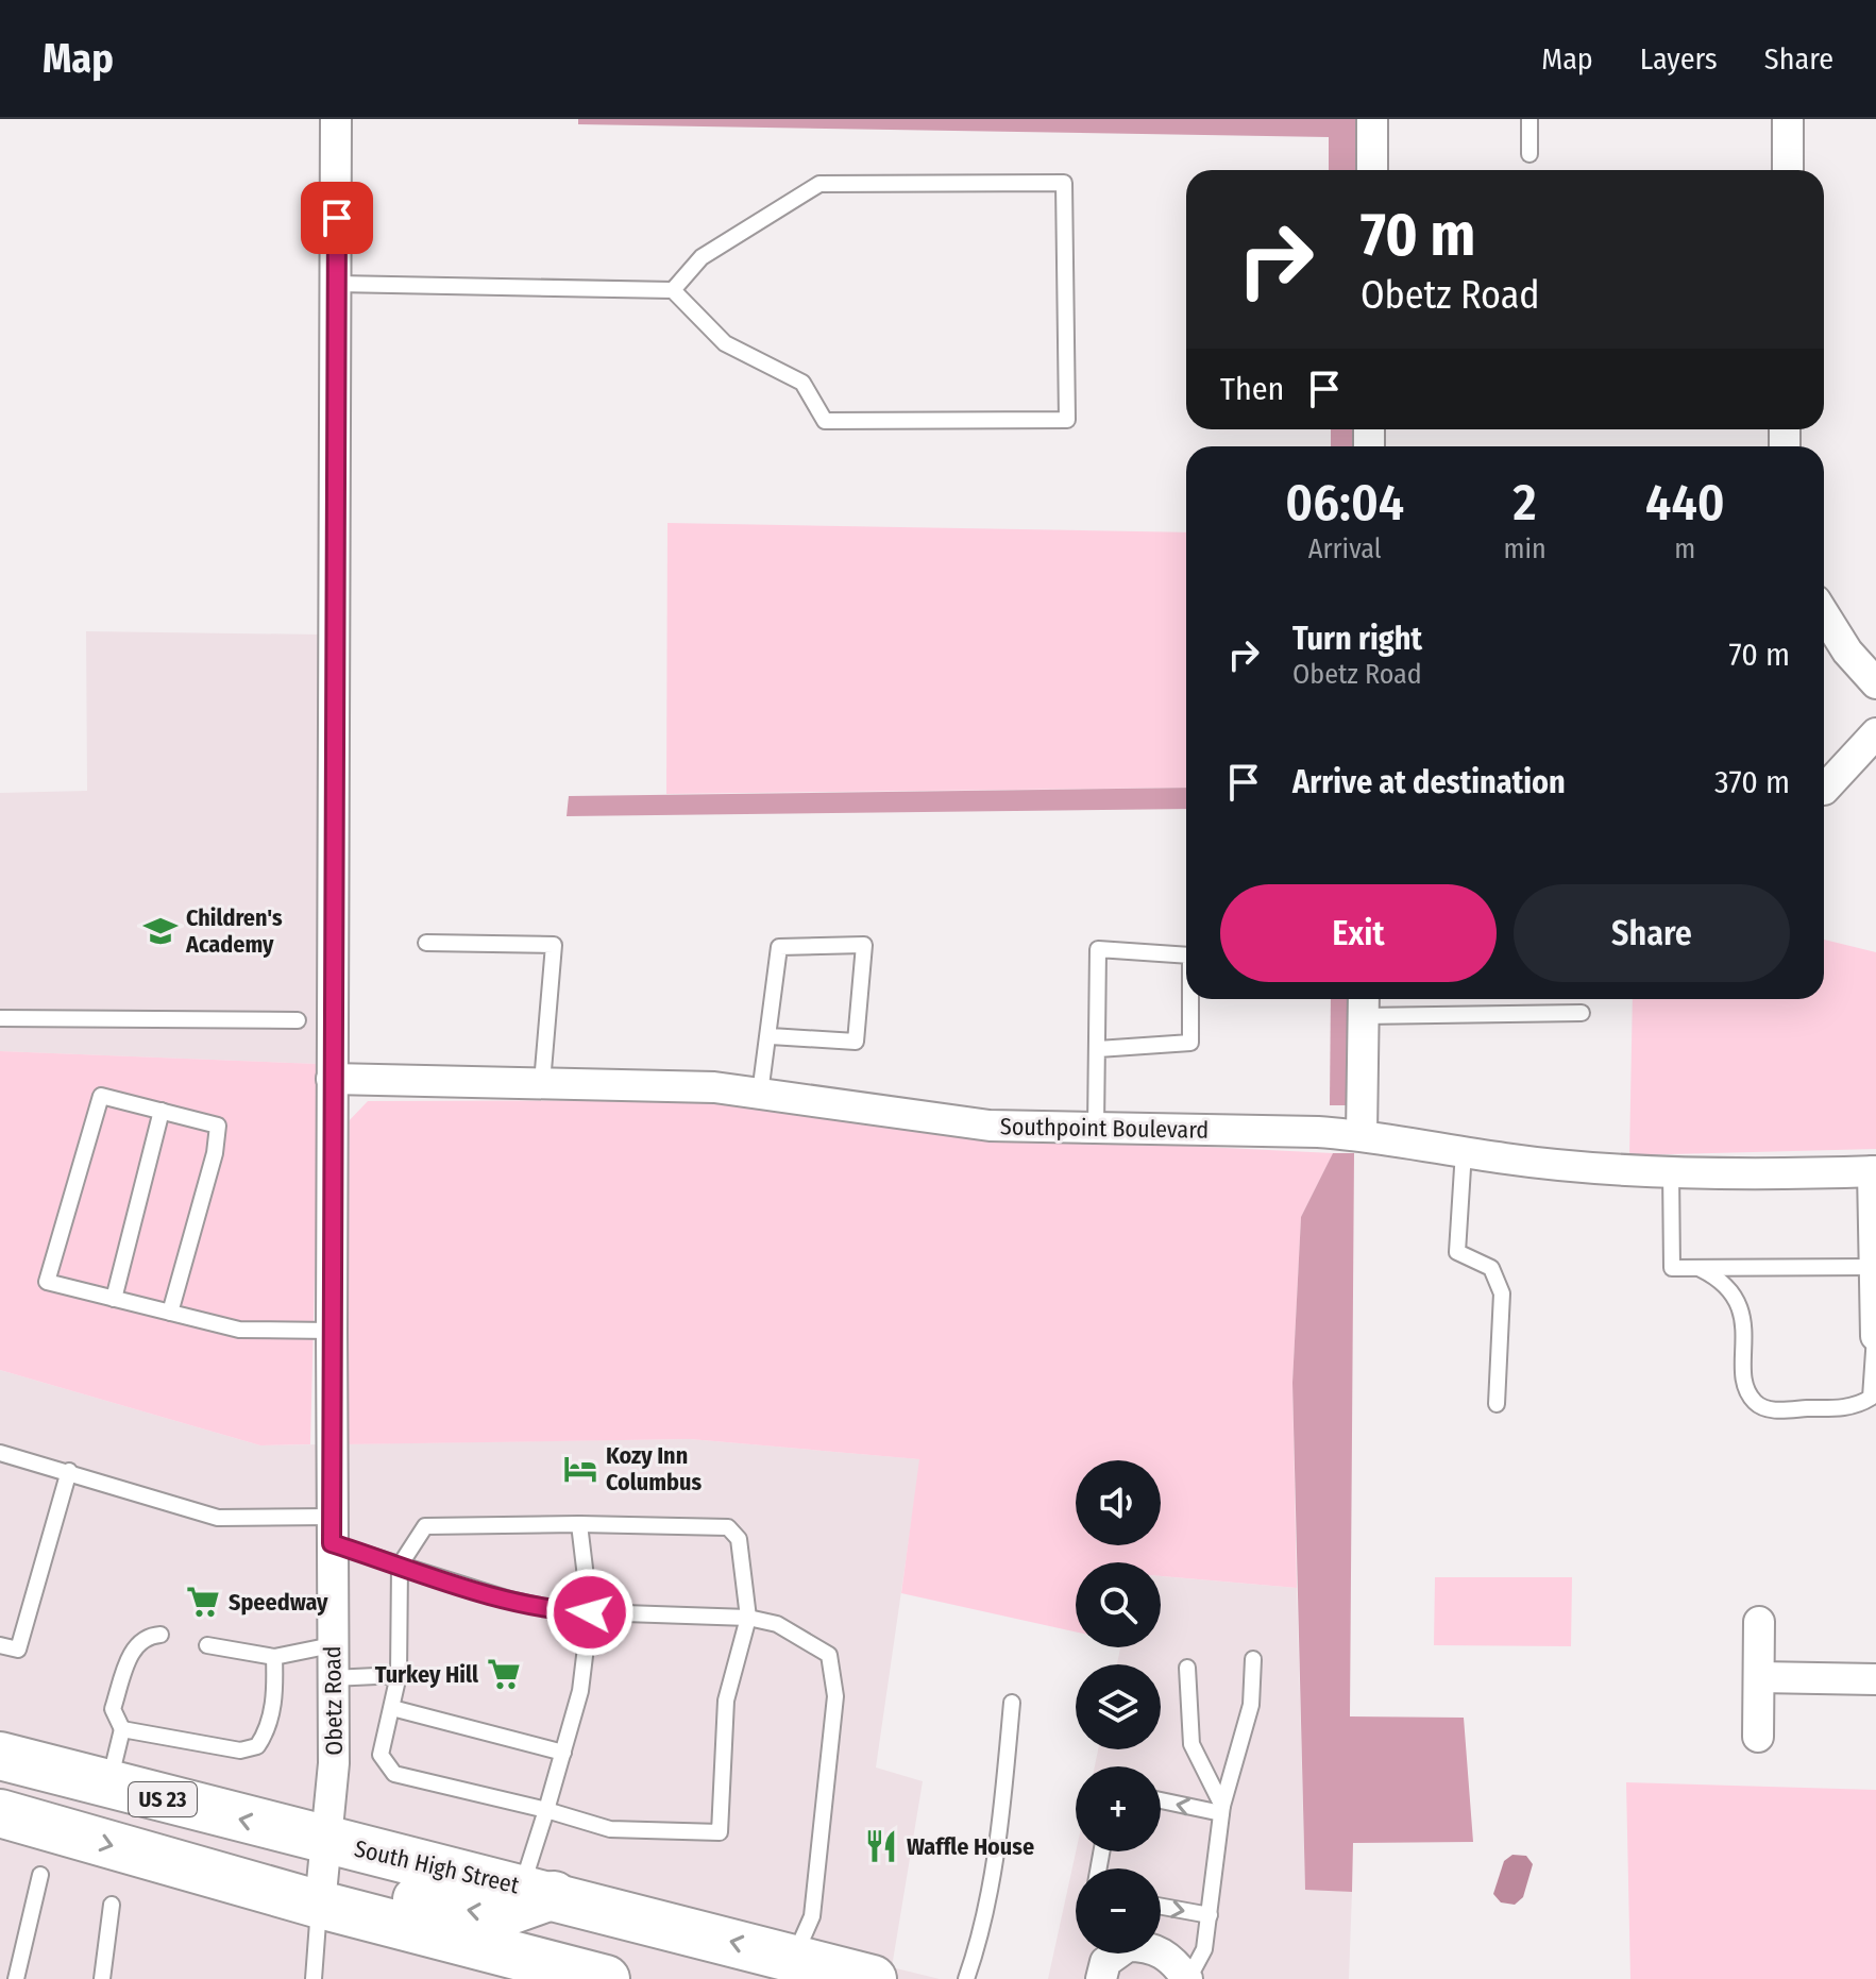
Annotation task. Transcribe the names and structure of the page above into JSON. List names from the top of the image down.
{
  "streets": {
    "main road": ["US 23", "South High Street"],
    "street": ["Southpoint Boulevard", "Obetz Road"]
  },
  "crossings": [
    ["Southpoint Boulevard", "Obetz Road"],
    ["Obetz Road", "US 23"],
    ["Obetz Road", "South High Street"]
  ],
  "places": {
    "school or university": ["Children's Academy"],
    "hotel": ["Kozy Inn Columbus"],
    "supermarket": ["Speedway", "Turkey Hill"],
    "restaurant": ["Waffle House"]
  },
  "page": {
    "header": "Map",
    "nav": ["Map", "Layers", "Share"],
    "turn": ["70 m", "Obetz Road"],
    "then": "Then",
    "eta": [
      "06:04",
      "Arrival",
      "2",
      "min",
      "440",
      "m"
    ],
    "list": [
      {
        "name": "Turn right",
        "note": "Obetz Road",
        "value": "70 m"
      },
      {
        "name": "Arrive at destination",
        "value": "370 m"
      }
    ],
    "buttons": ["Exit", "Share"],
    "map_buttons": ["+", "−"]
  }
}
